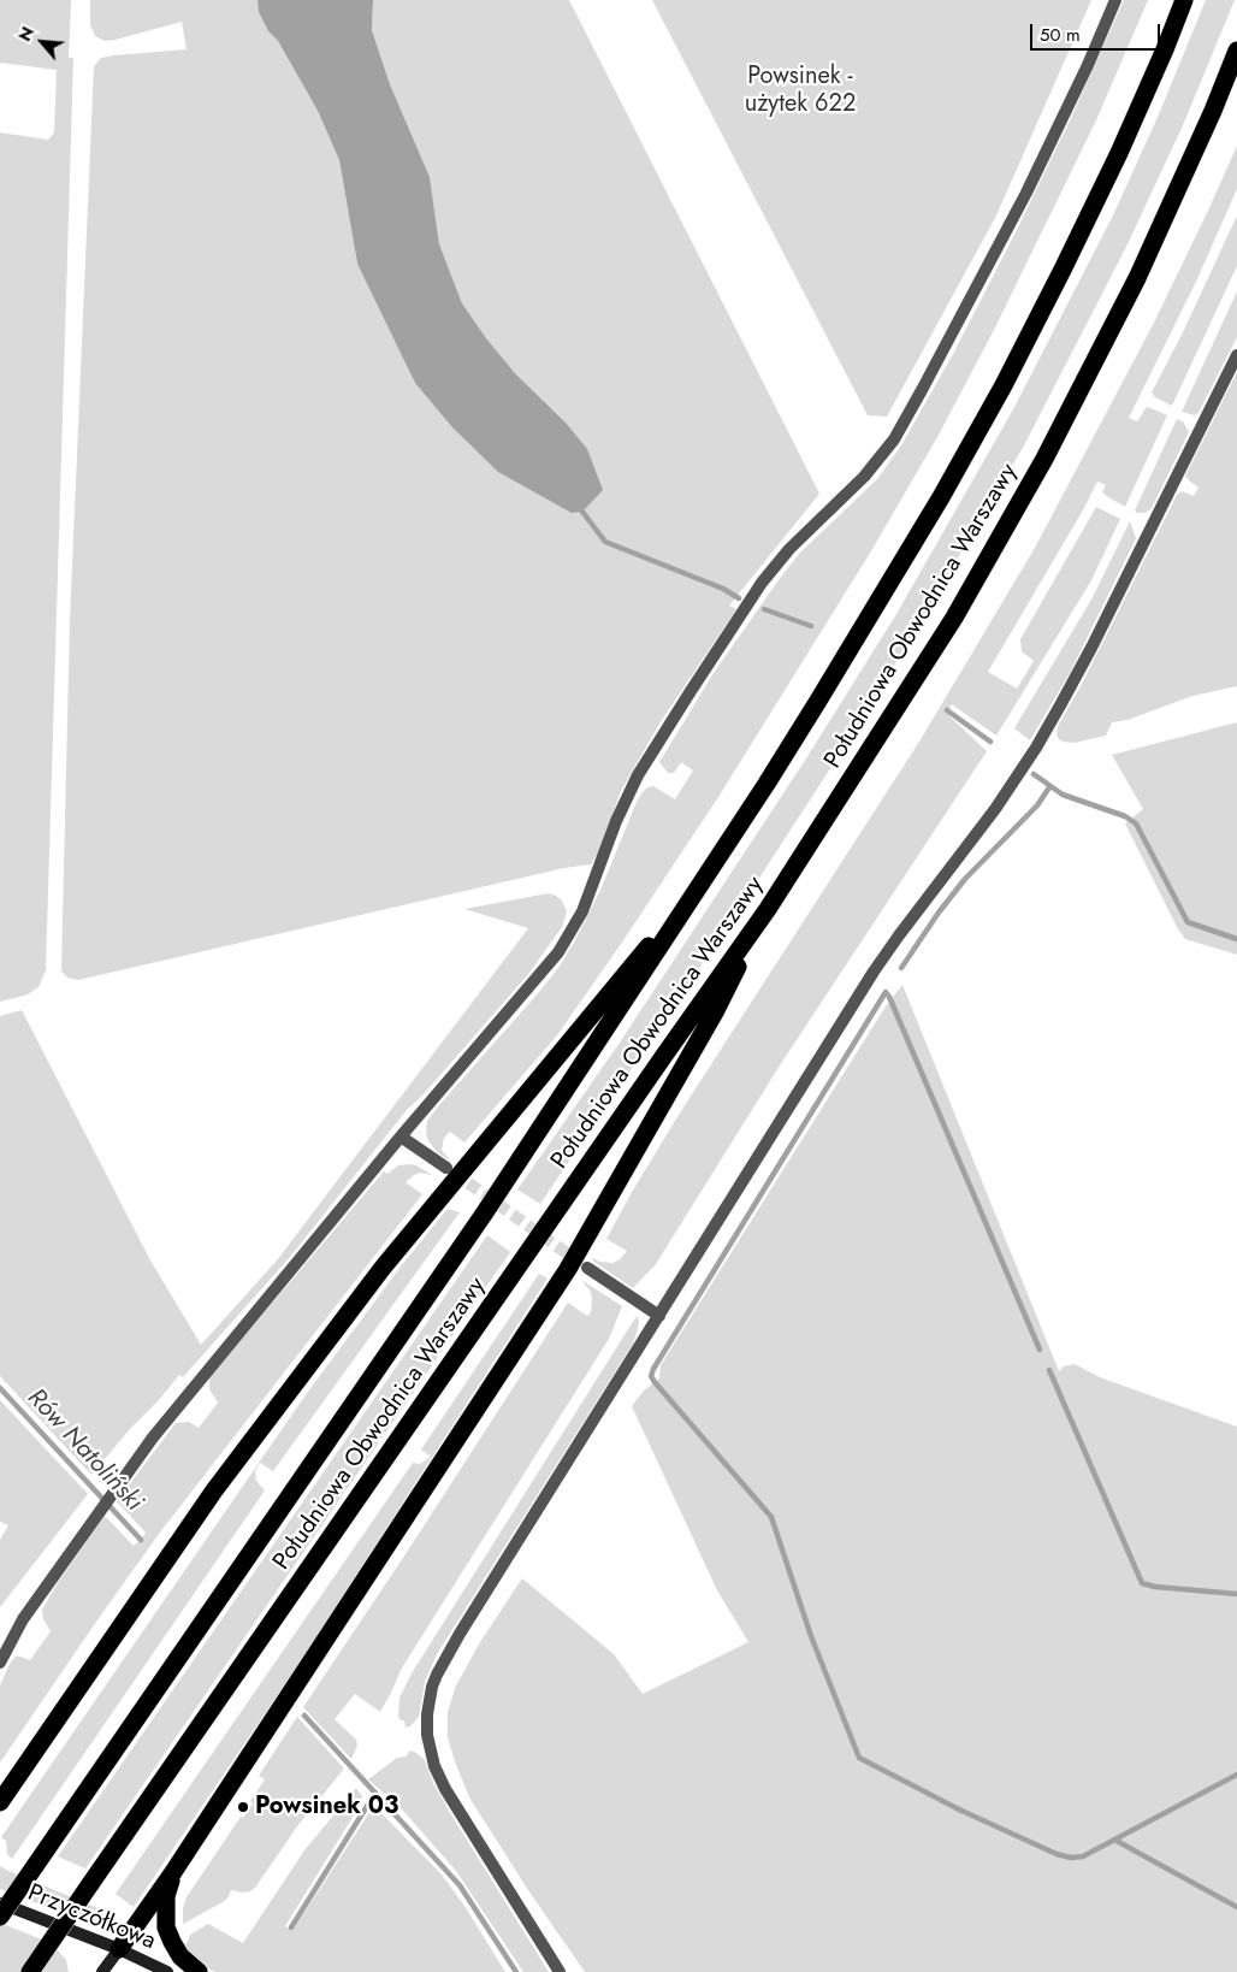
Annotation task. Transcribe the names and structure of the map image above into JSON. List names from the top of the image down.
{
  "streets": {
    "highway": ["Południowa Obwodnica Warszawy"],
    "main road": ["Przyczółkowa"]
  },
  "water": ["Rów Natoliński"],
  "parks": ["Powsinek - użytek 622"],
  "places": ["Powsinek 03"],
  "scale_bar": "50 m",
  "north": "top left"
}
